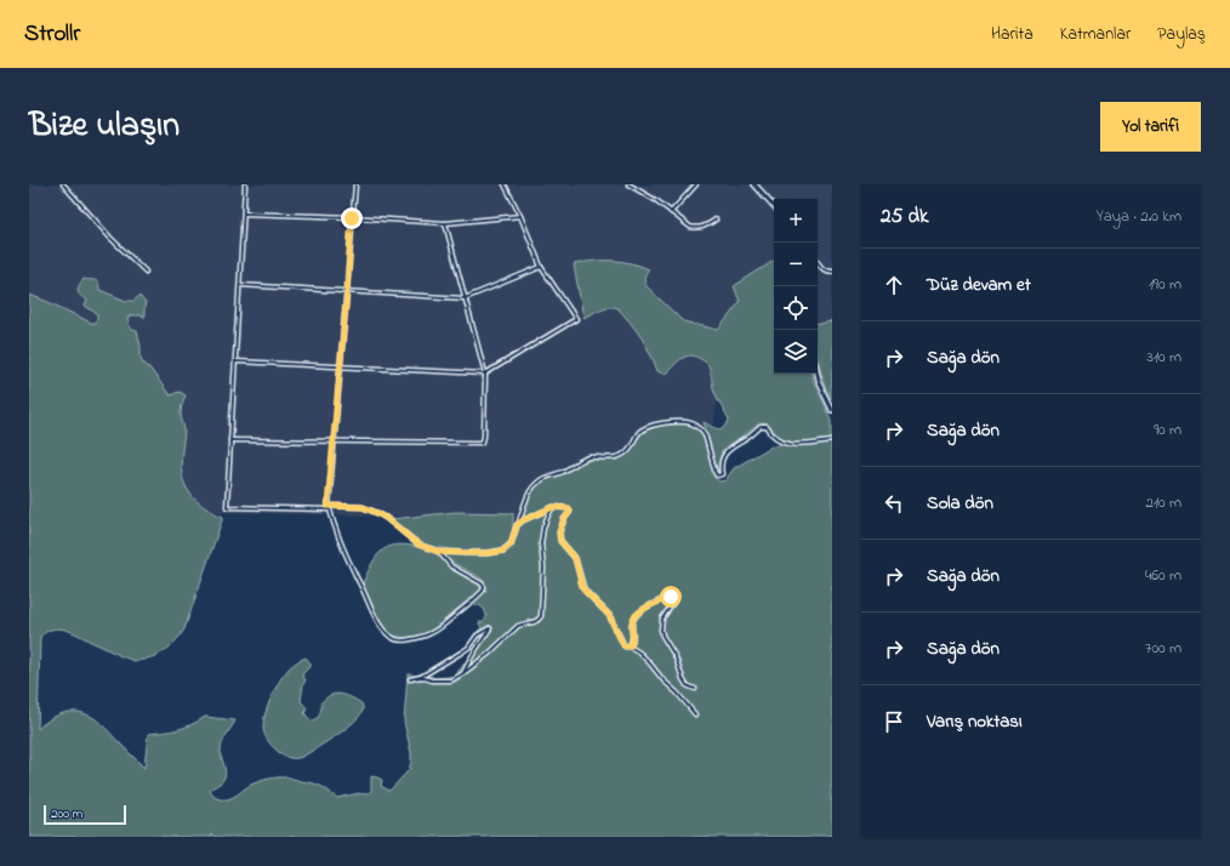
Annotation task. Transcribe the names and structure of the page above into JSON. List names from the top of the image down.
{
  "scale_bar": "200 m",
  "page": {
    "header": "Strollr",
    "nav": ["Harita", "Katmanlar", "Paylaş"],
    "title": "Bize ulaşın",
    "buttons": "Yol tarifi",
    "heading": ["25 dk", "Yaya · 2.0 km"],
    "map_buttons": ["+", "−"],
    "list": [
      ["Düz devam et", "190 m"],
      ["Sağa dön", "310 m"],
      ["Sağa dön", "90 m"],
      ["Sola dön", "210 m"],
      ["Sağa dön", "460 m"],
      ["Sağa dön", "700 m"],
      "Varış noktası"
    ],
    "scale": "200 m"
  }
}
